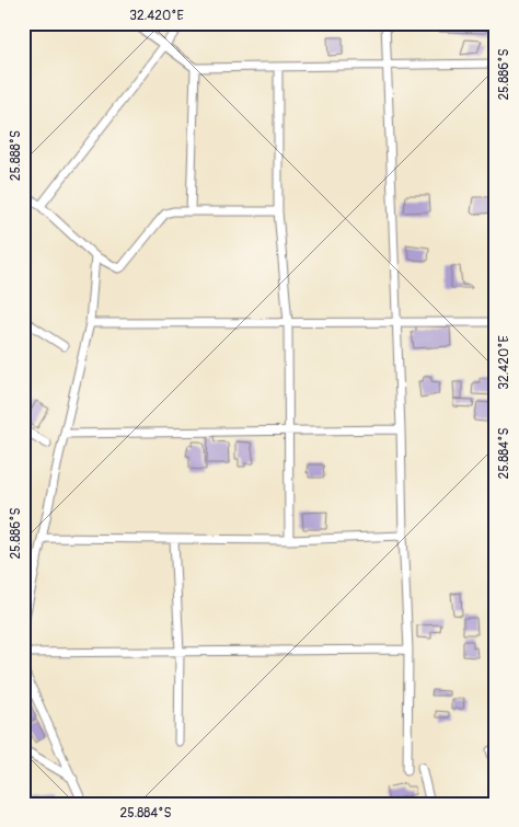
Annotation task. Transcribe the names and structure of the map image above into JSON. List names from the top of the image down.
{
  "coordinates": [
    "32.420°E",
    "25.886°S",
    "25.888°S",
    "25.884°S"
  ]
}
